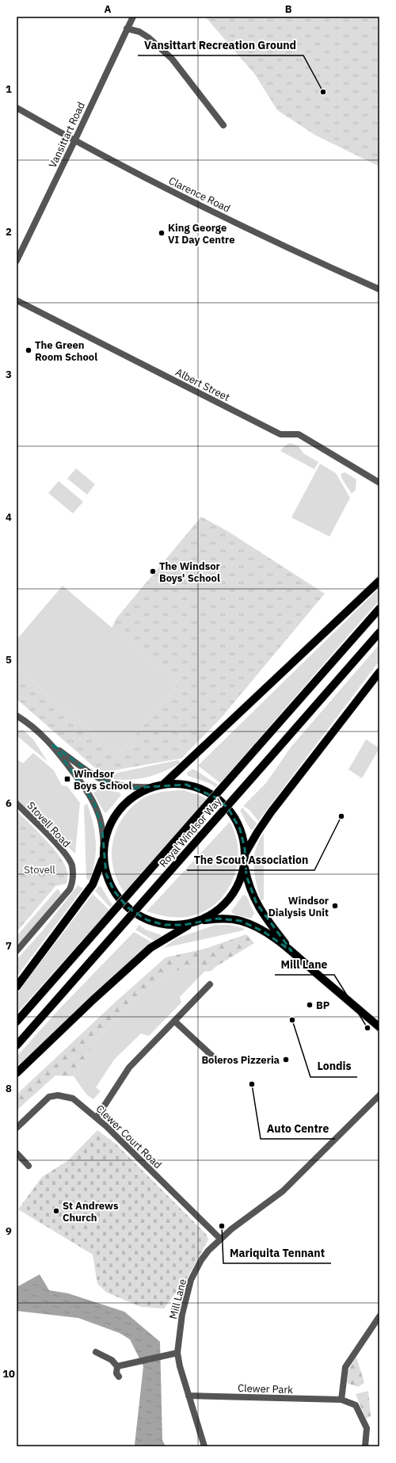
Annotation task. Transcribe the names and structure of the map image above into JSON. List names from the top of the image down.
{
  "streets": {
    "main road": ["Royal Windsor Way"],
    "street": [
      "Vansittart Road",
      "Clarence Road",
      "Albert Street",
      "Stovell Road",
      "Clewer Court Road",
      "Mill Lane",
      "Clewer Park"
    ]
  },
  "crossings": [
    ["Vansittart Road", "Clarence Road"],
    ["Clewer Court Road", "Mill Lane"],
    ["Mill Lane", "Clewer Park"]
  ],
  "parks": ["Stovell"],
  "places": {
    "other": [
      "Vansittart Recreation Ground",
      "King George VI Day Centre",
      "The Green Room School",
      "The Windsor Boys' School",
      "The Scout Association",
      "Windsor Dialysis Unit",
      "BP",
      "Londis",
      "Mill Lane",
      "Boleros Pizzeria",
      "Auto Centre",
      "St Andrews Church",
      "Mariquita Tennant"
    ],
    "transit": ["Windsor Boys School"]
  },
  "grid": {
    "columns": ["A", "B"],
    "rows": [
      "1",
      "2",
      "3",
      "4",
      "5",
      "6",
      "7",
      "8",
      "9",
      "10"
    ]
  }
}
